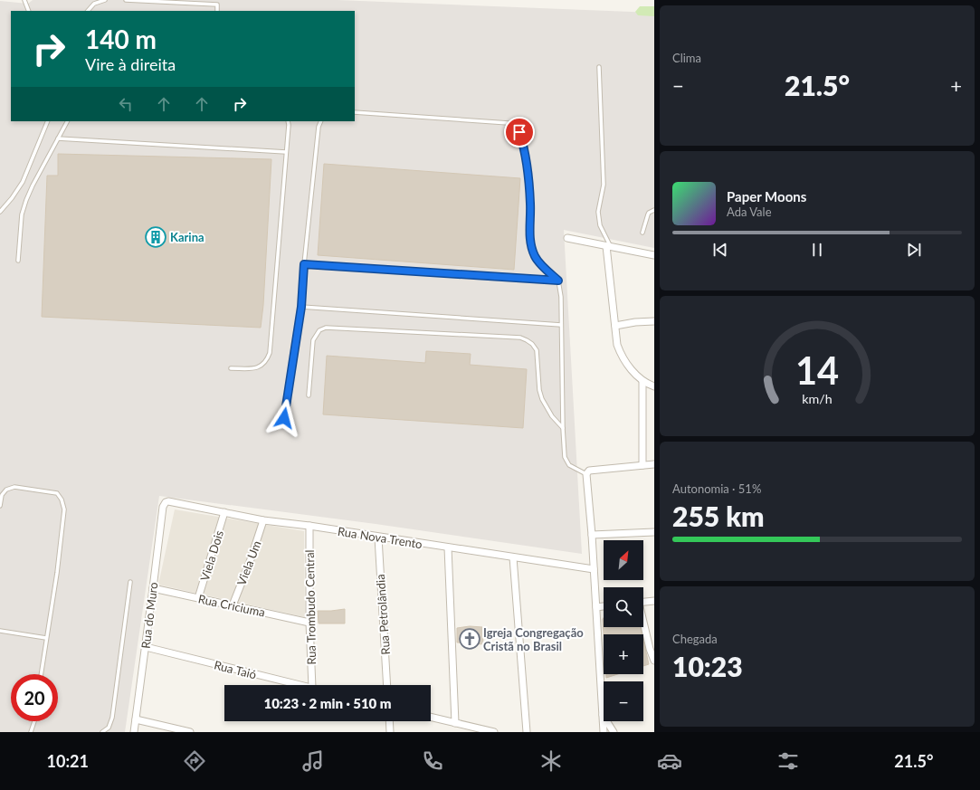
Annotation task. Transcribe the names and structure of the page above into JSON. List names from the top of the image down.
{
  "streets": {
    "street": [
      "Rua Nova Trento",
      "Viela Dois",
      "Viela Um",
      "Rua Criciuma",
      "Rua Trombudo Central",
      "Rua Petrolândia",
      "Rua do Muro",
      "Rua Taió"
    ]
  },
  "crossings": [
    ["Rua Nova Trento", "Viela Dois"],
    ["Rua Nova Trento", "Viela Um"],
    ["Rua Nova Trento", "Rua Trombudo Central"],
    ["Rua Nova Trento", "Rua Petrolândia"],
    ["Rua Nova Trento", "Rua do Muro"],
    ["Viela Dois", "Rua Criciuma"],
    ["Viela Um", "Rua Criciuma"],
    ["Rua Criciuma", "Rua Trombudo Central"],
    ["Rua Criciuma", "Rua do Muro"],
    ["Rua do Muro", "Rua Taió"]
  ],
  "places": {
    "building": ["Karina"],
    "church": ["Igreja Congregação Cristã no Brasil"]
  },
  "north": "top right",
  "page": {
    "tile": [
      "Clima",
      ["Autonomia · 51%", "255 km"],
      ["Chegada", "10:23"]
    ],
    "turn": ["140 m", "Vire à direita"],
    "heat": ["−", "21.5°", "+"],
    "song": ["Paper Moons", "Ada Vale"],
    "map_buttons": ["+", "−"],
    "limit": "20",
    "trip": "10:23 · 2 min · 510 m",
    "tabs": ["10:21", "21.5°"],
    "gauge": ["14", "km/h"]
  }
}
